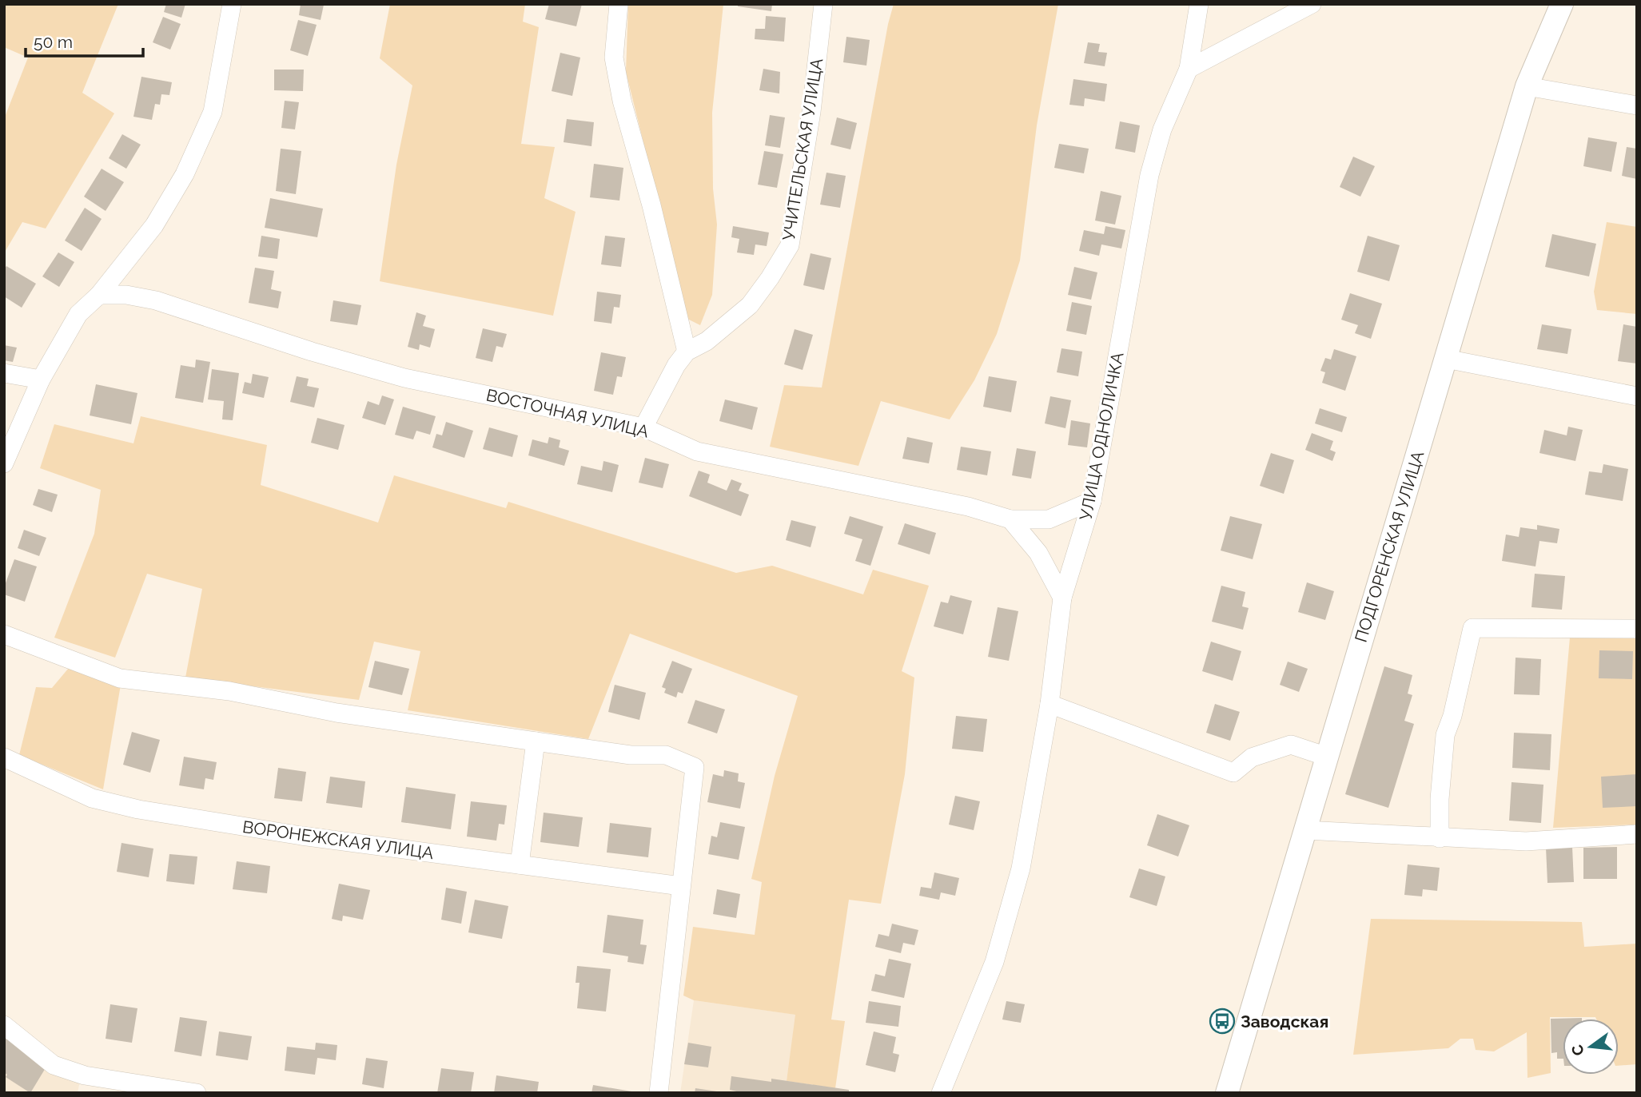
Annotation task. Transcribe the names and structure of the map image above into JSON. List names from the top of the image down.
{
  "streets": {
    "street": [
      "УЧИТЕЛЬСКАЯ УЛИЦА",
      "ВОСТОЧНАЯ УЛИЦА",
      "УЛИЦА ОДНОЛИЧКА",
      "ПОДГОРЕНСКАЯ УЛИЦА",
      "ВОРОНЕЖСКАЯ УЛИЦА"
    ]
  },
  "crossings": [
    ["УЧИТЕЛЬСКАЯ УЛИЦА", "ВОСТОЧНАЯ УЛИЦА"],
    ["ВОСТОЧНАЯ УЛИЦА", "УЛИЦА ОДНОЛИЧКА"]
  ],
  "places": {
    "bus stop": ["Заводская"]
  },
  "scale_bar": "50 m",
  "north": "left"
}
